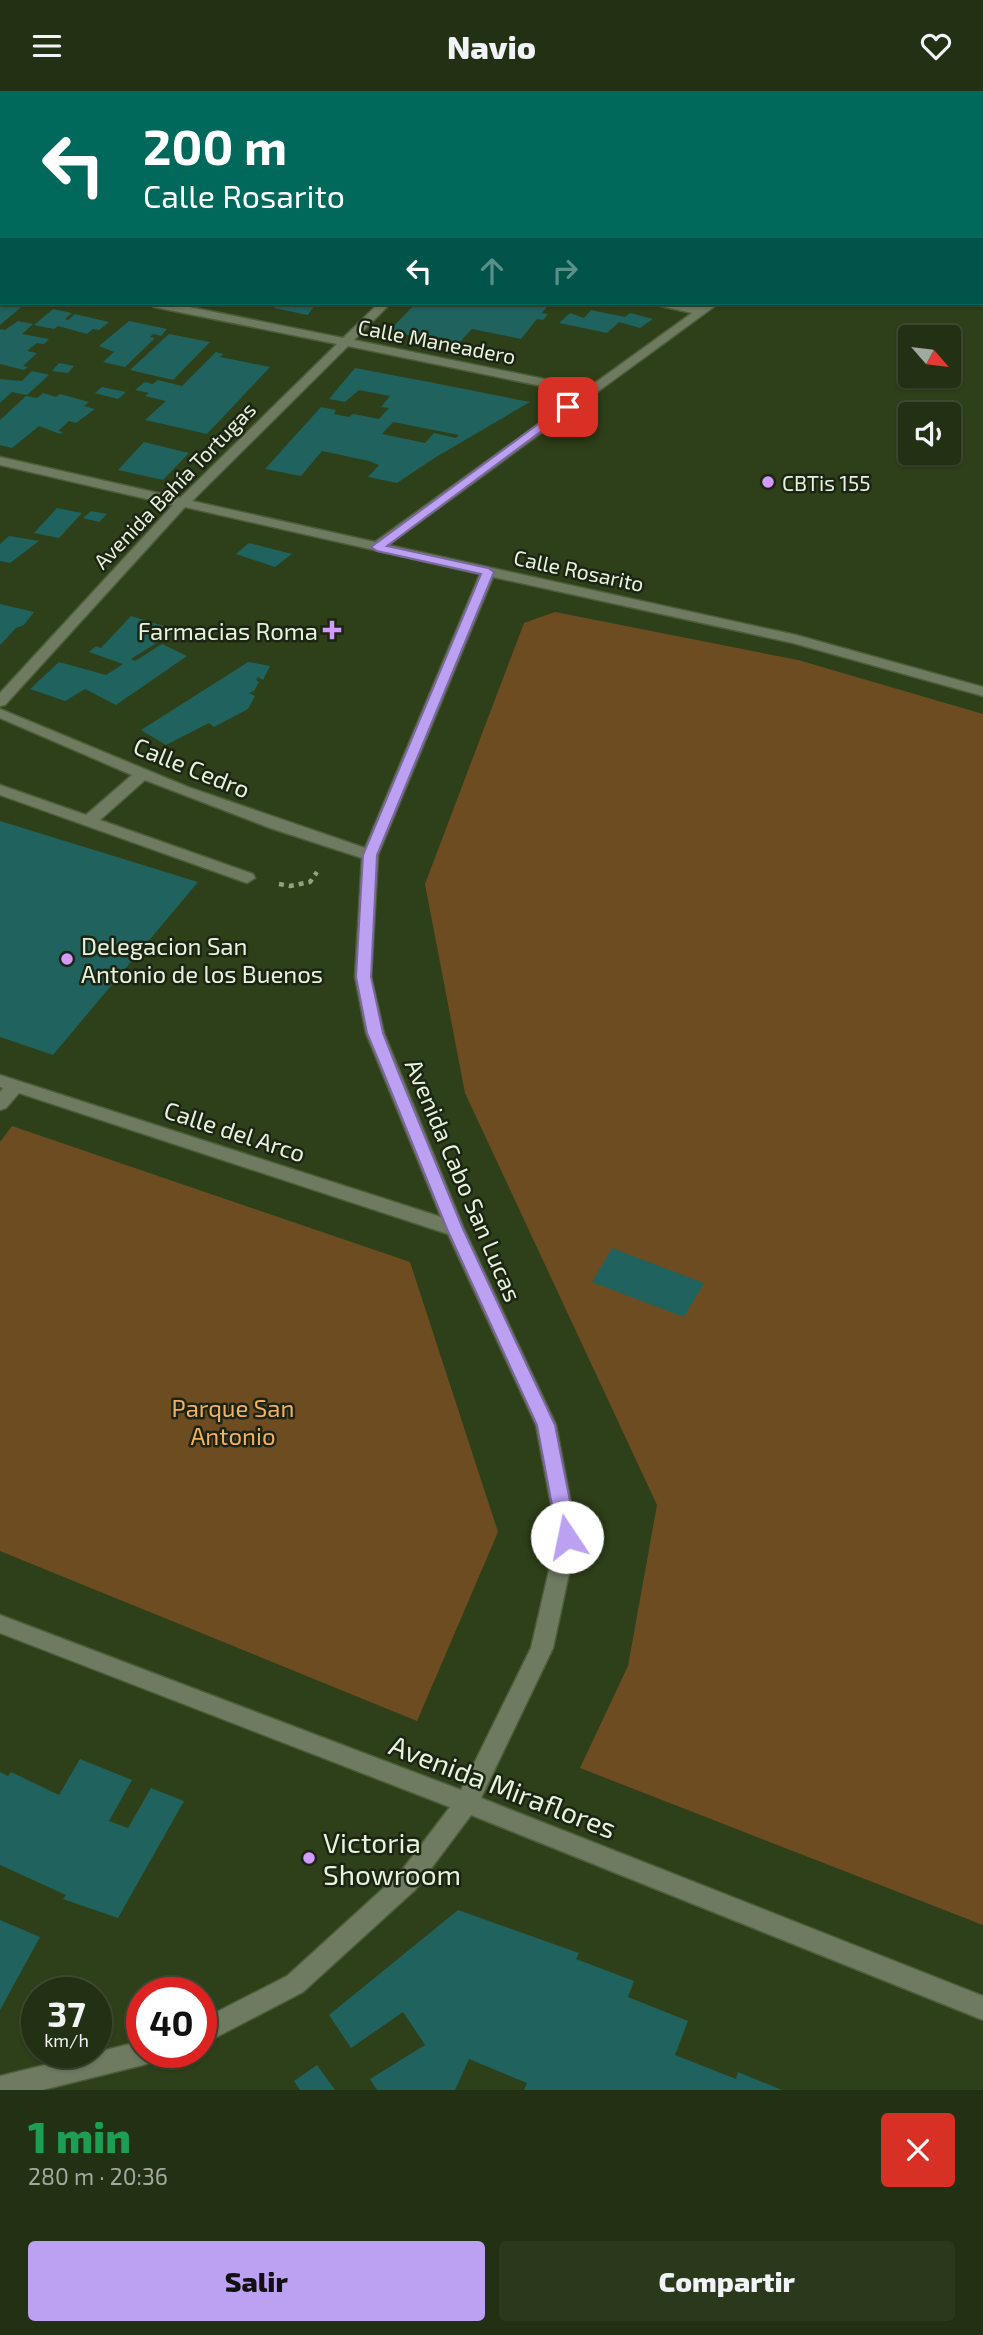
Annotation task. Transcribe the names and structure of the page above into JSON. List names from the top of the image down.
{
  "streets": {
    "street": [
      "Calle Maneadero",
      "Avenida Bahía Tortugas",
      "Calle Rosarito",
      "Calle Cedro",
      "Calle del Arco",
      "Avenida Cabo San Lucas",
      "Avenida Miraflores"
    ]
  },
  "crossings": [
    ["Calle Maneadero", "Avenida Bahía Tortugas"],
    ["Avenida Bahía Tortugas", "Calle Rosarito"],
    ["Calle Rosarito", "Avenida Cabo San Lucas"],
    ["Calle Cedro", "Avenida Cabo San Lucas"],
    ["Calle del Arco", "Avenida Cabo San Lucas"],
    ["Avenida Cabo San Lucas", "Avenida Miraflores"]
  ],
  "parks": ["Parque San Antonio"],
  "places": {
    "other": ["CBTis 155", "Delegacion San Antonio de los Buenos", "Victoria Showroom"],
    "health": ["Farmacias Roma"]
  },
  "north": "bottom right",
  "page": {
    "header": "Navio",
    "turn": ["200 m", "Calle Rosarito"],
    "speed": "37 km/h",
    "limit": "40",
    "heading": ["1 min", "280 m · 20:36"],
    "buttons": ["Salir", "Compartir"]
  }
}
